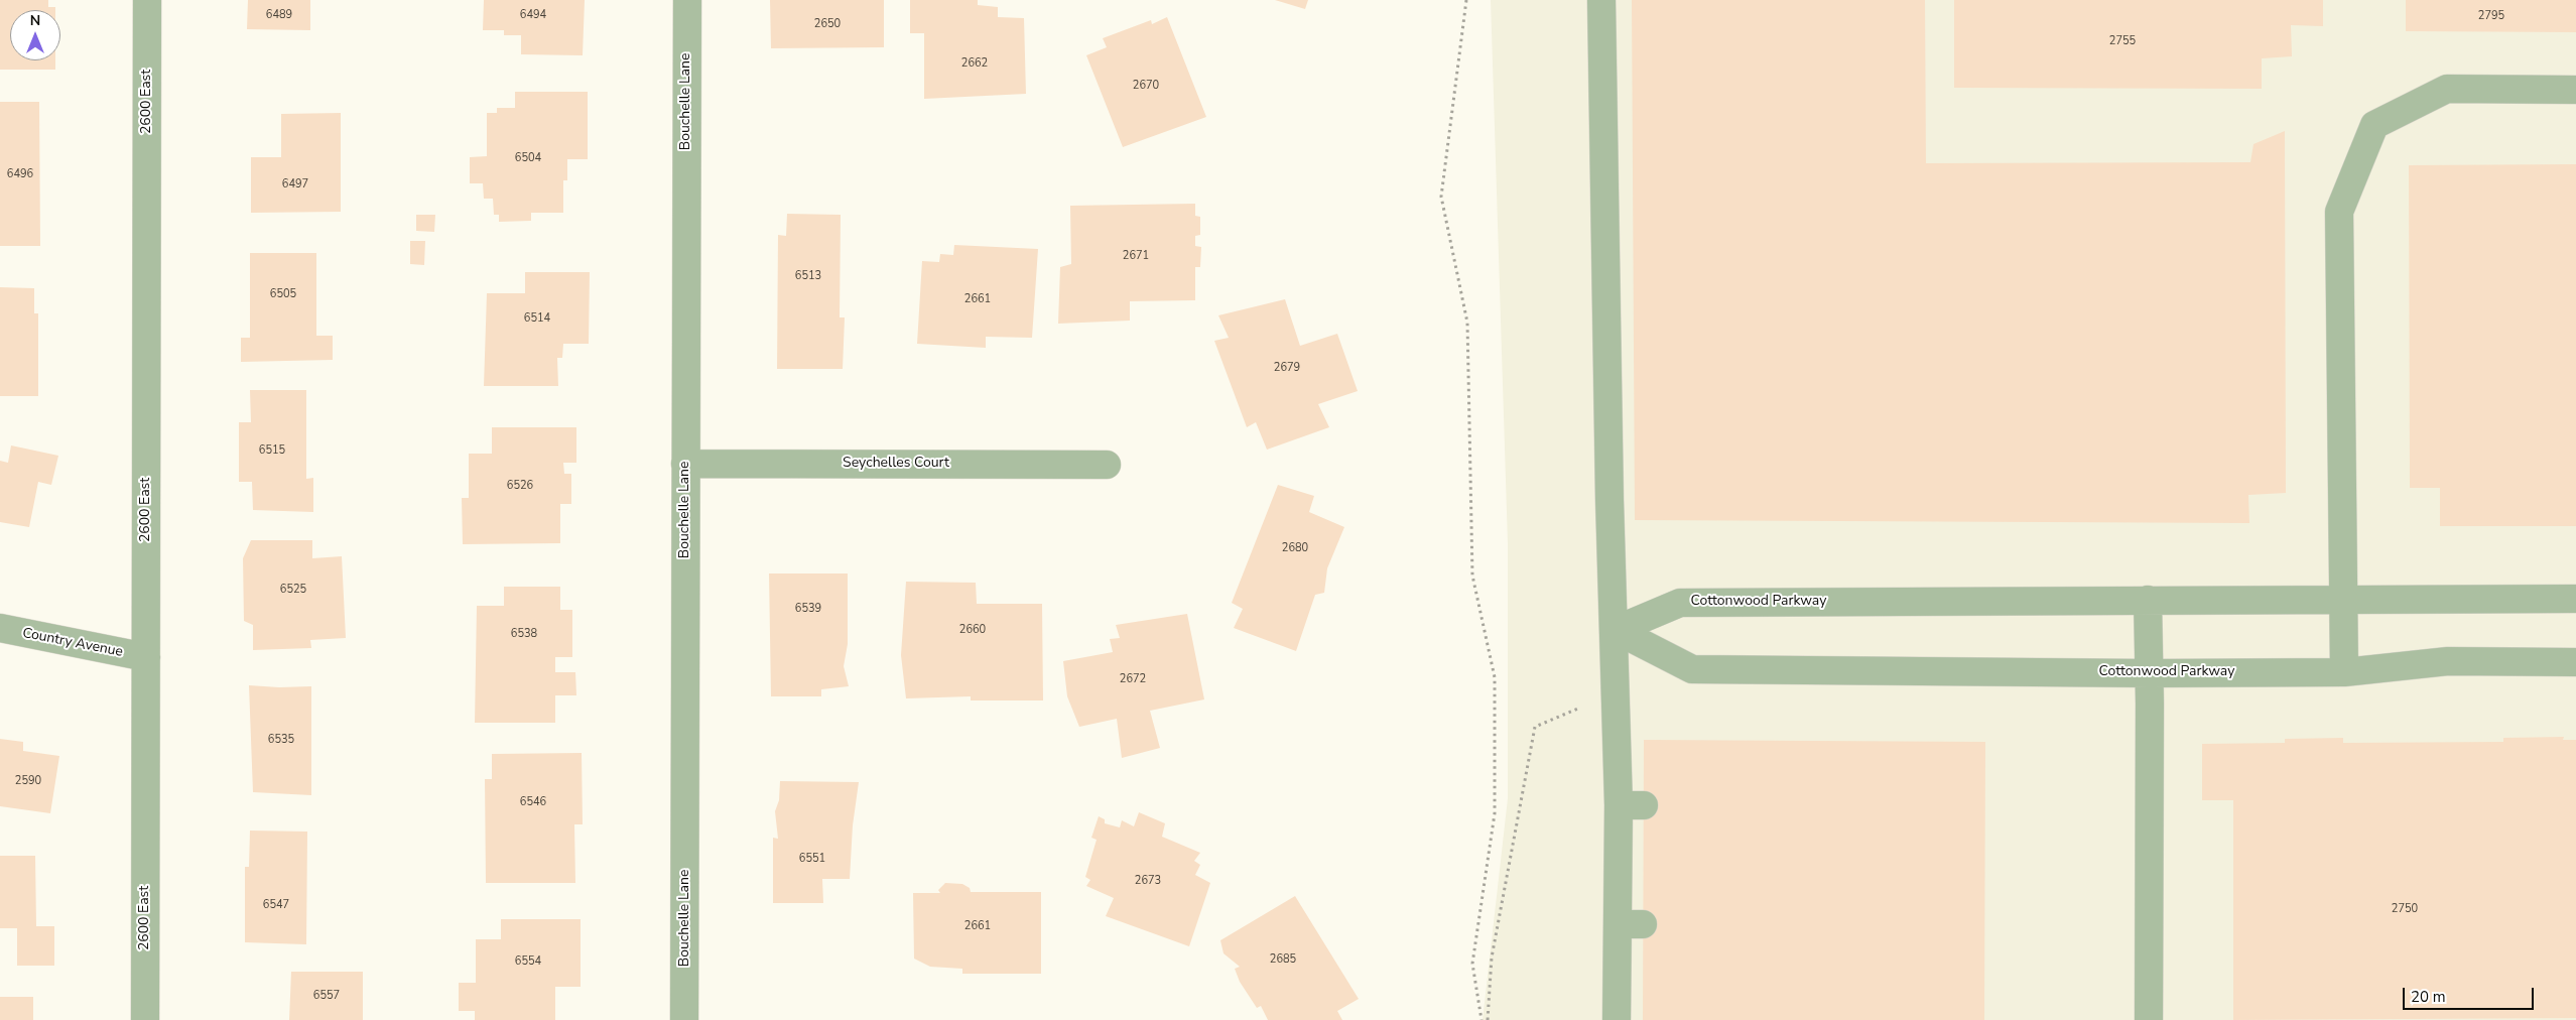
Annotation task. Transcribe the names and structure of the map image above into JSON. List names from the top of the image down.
{
  "streets": {
    "street": [
      "2600 East",
      "Bouchelle Lane",
      "Seychelles Court",
      "Cottonwood Parkway",
      "Country Avenue"
    ]
  },
  "crossings": [
    ["2600 East", "Country Avenue"],
    ["Bouchelle Lane", "Seychelles Court"]
  ],
  "house_numbers": [
    "6489",
    "6494",
    "2795",
    "2650",
    "2755",
    "2662",
    "2670",
    "6504",
    "6496",
    "6497",
    "2671",
    "6513",
    "6505",
    "2661",
    "6514",
    "2679",
    "6515",
    "6526",
    "2680",
    "6525",
    "6539",
    "2660",
    "6538",
    "2672",
    "6535",
    "2590",
    "6546",
    "6551",
    "2673",
    "6547",
    "2750",
    "2661",
    "2685",
    "6554",
    "6557"
  ],
  "scale_bar": "20 m",
  "north": "top"
}
